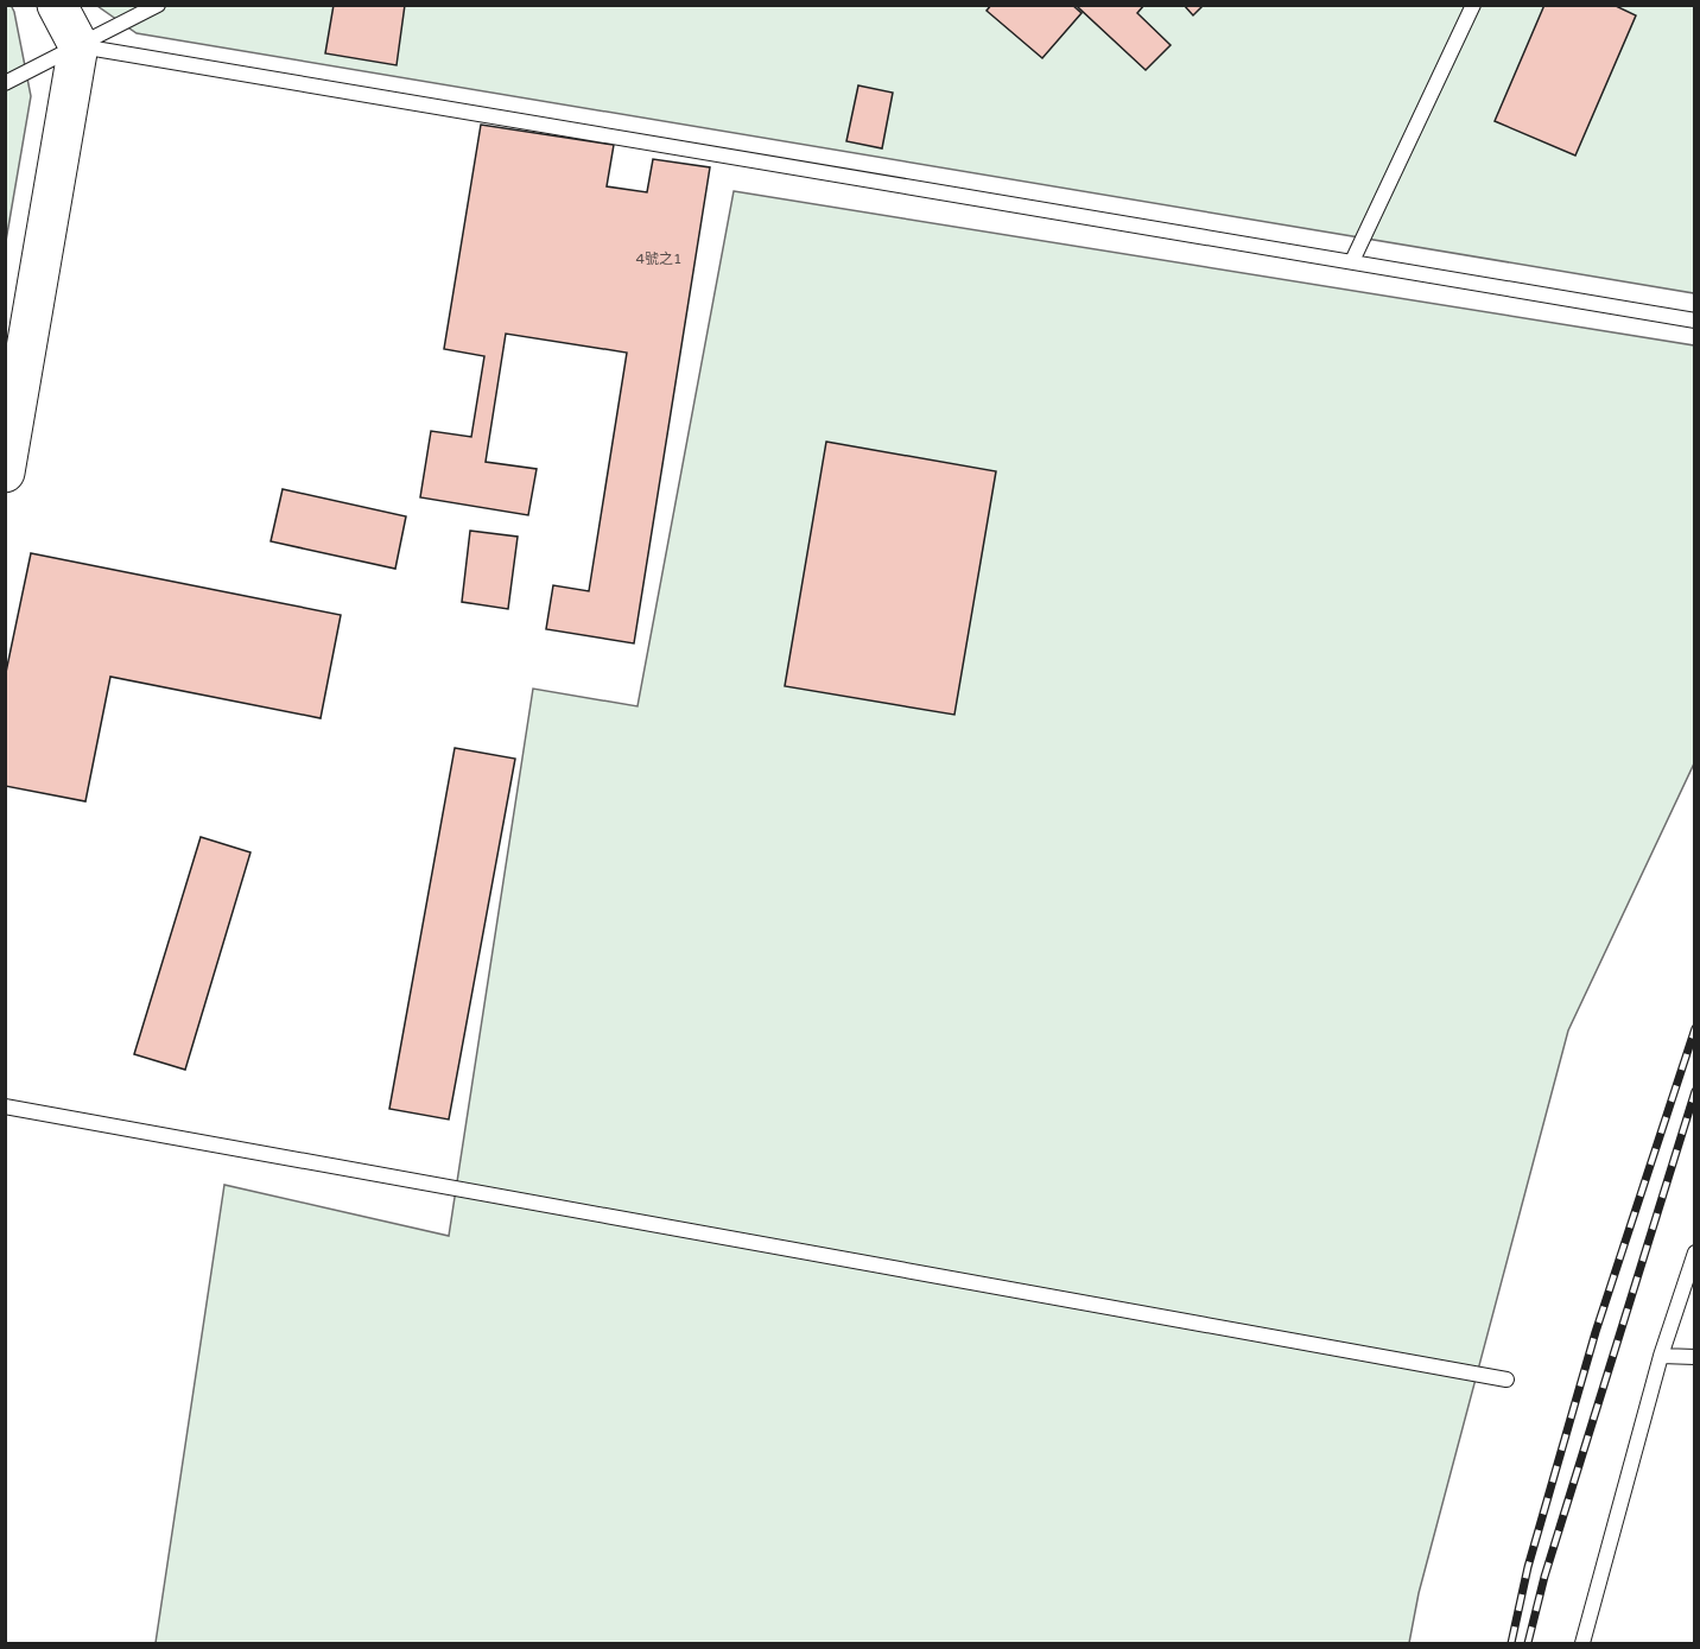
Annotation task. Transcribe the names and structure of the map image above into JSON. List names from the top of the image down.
{
  "house_numbers": ["4號之1"]
}
